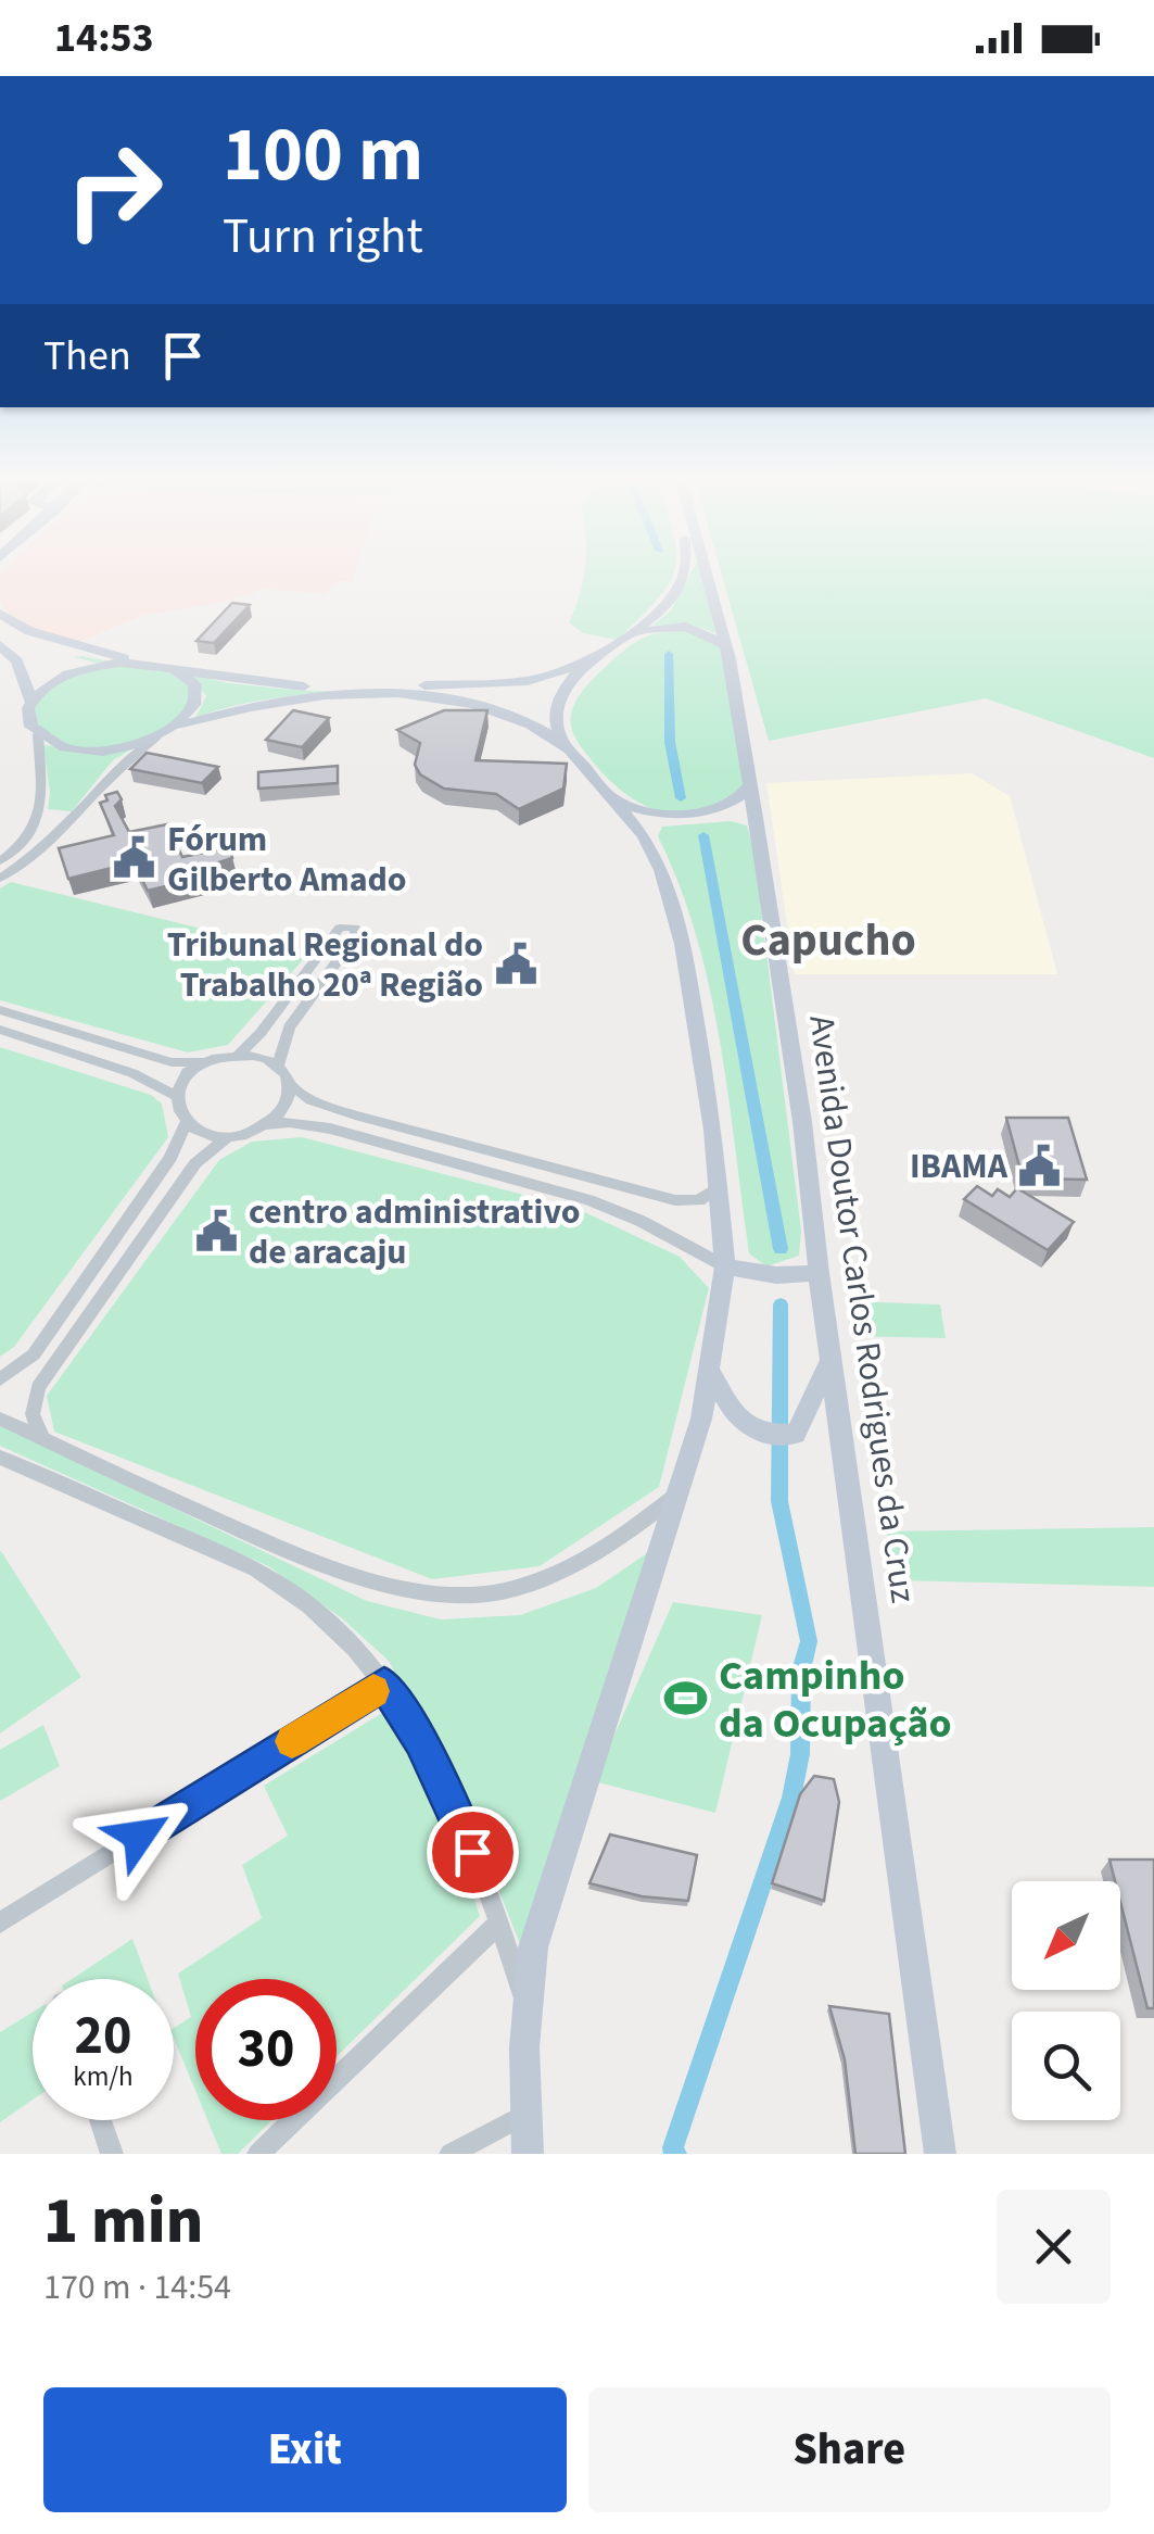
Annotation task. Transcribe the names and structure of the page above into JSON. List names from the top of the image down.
{
  "streets": {
    "main road": ["Avenida Doutor Carlos Rodrigues da Cruz"]
  },
  "districts": ["Capucho"],
  "places": {
    "public building": [
      "Fórum Gilberto Amado",
      "Tribunal Regional do Trabalho 20ª Região",
      "IBAMA",
      "centro administrativo de aracaju"
    ],
    "sports": ["Campinho da Ocupação"]
  },
  "north": "bottom left",
  "page": {
    "status": "14:53",
    "turn": ["100 m", "Turn right"],
    "then": "Then",
    "speed": "20 km/h",
    "limit": "30",
    "heading": ["1 min", "170 m · 14:54"],
    "buttons": ["Exit", "Share"]
  }
}
